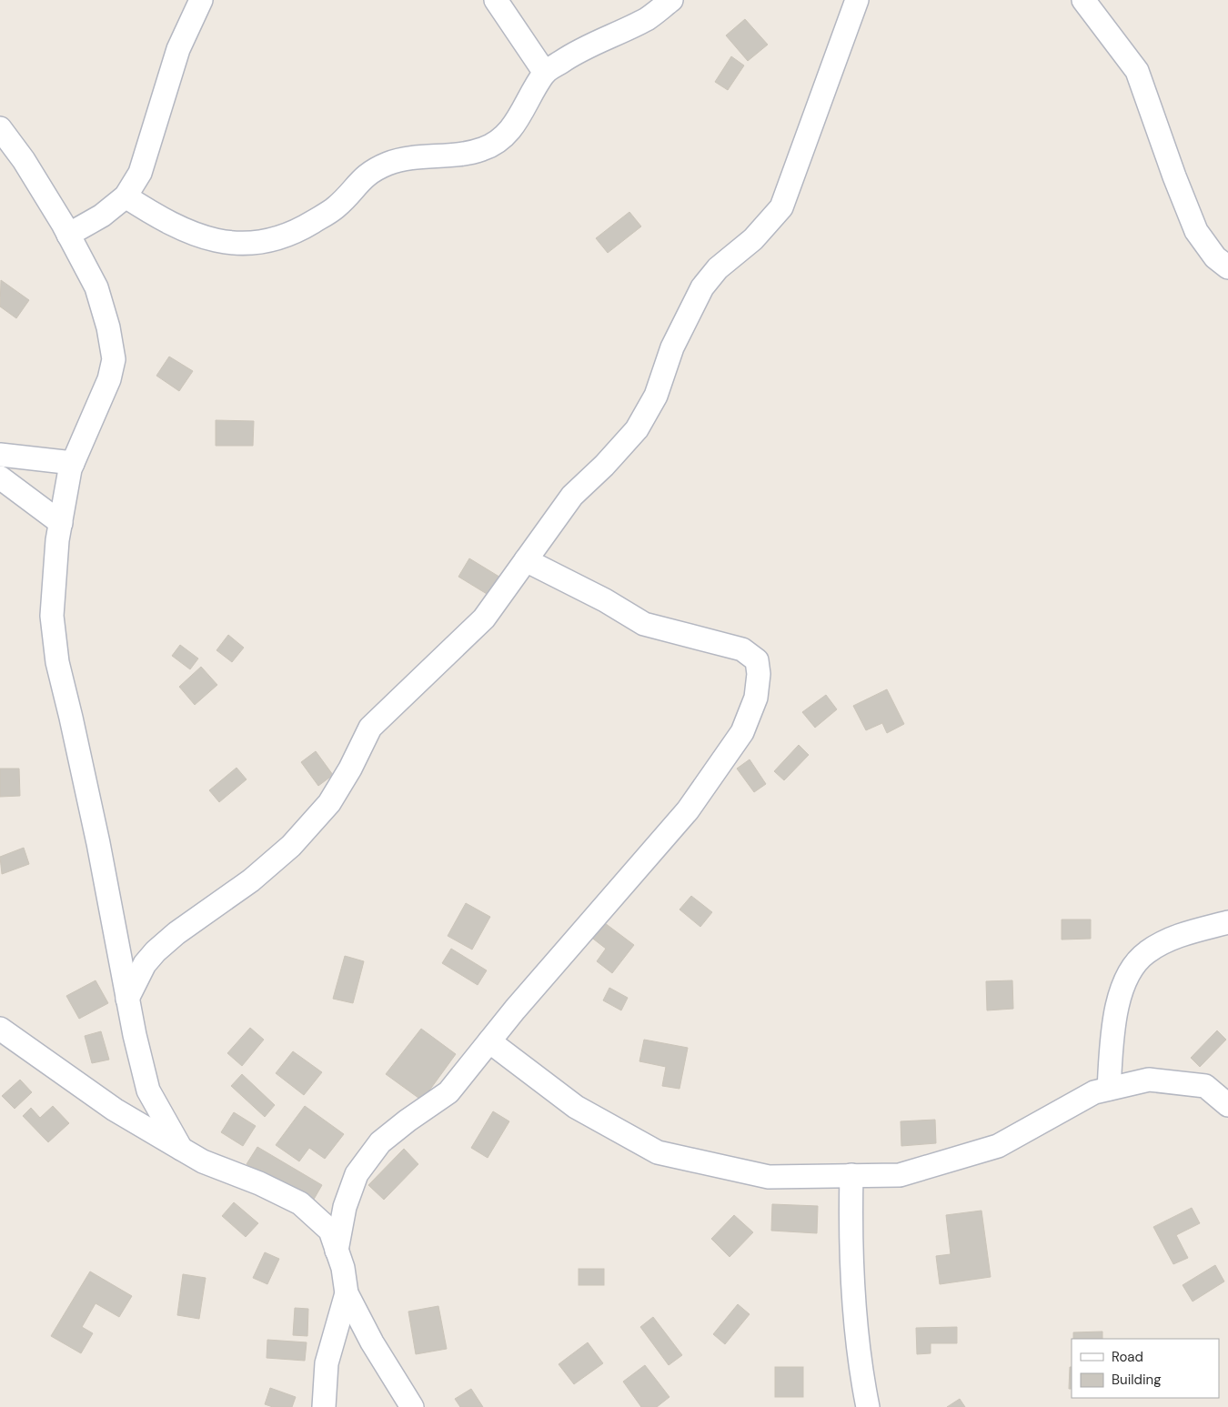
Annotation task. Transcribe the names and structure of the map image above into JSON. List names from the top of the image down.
{
  "legend": ["Road", "Building"]
}
